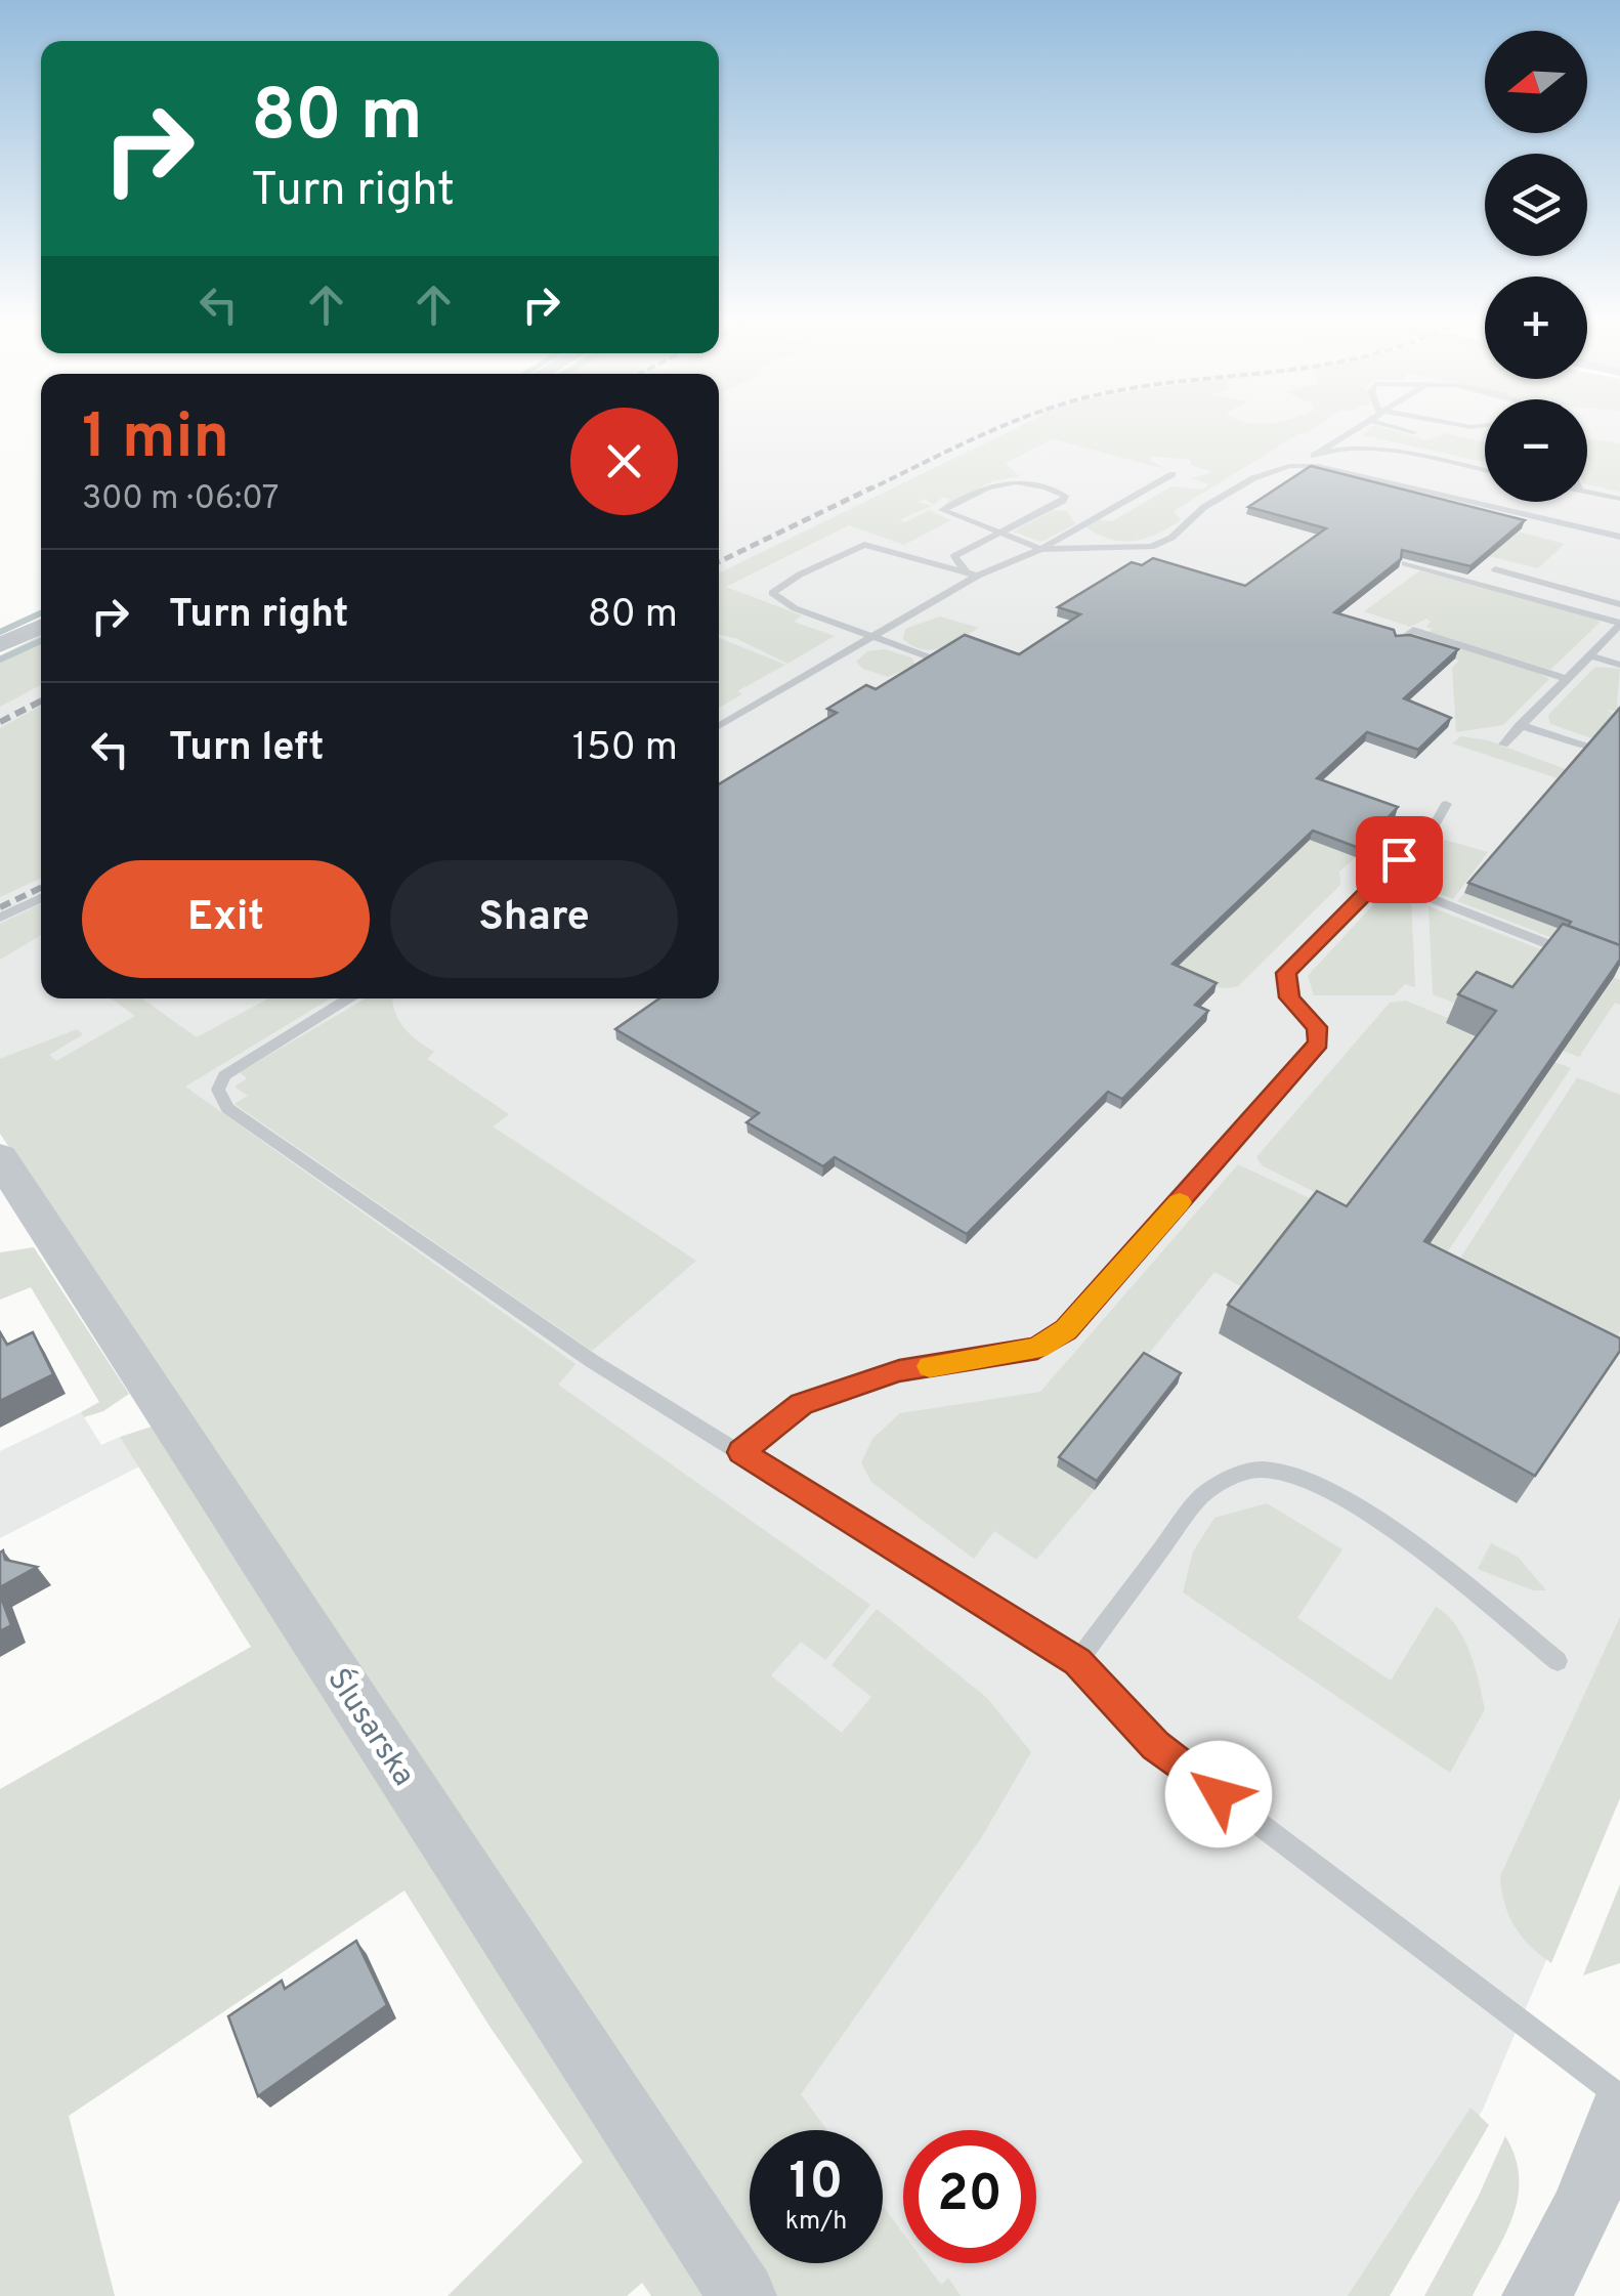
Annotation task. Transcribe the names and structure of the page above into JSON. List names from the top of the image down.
{
  "streets": {
    "street": ["Ślusarska"]
  },
  "north": "left",
  "page": {
    "map_buttons": ["+", "−"],
    "turn": ["80 m", "Turn right"],
    "heading": ["1 min", "300 m · 06:07"],
    "list": [
      {
        "name": "Turn right",
        "value": "80 m"
      },
      {
        "name": "Turn left",
        "value": "150 m"
      }
    ],
    "buttons": ["Exit", "Share"],
    "speed": "10 km/h",
    "limit": "20"
  }
}
